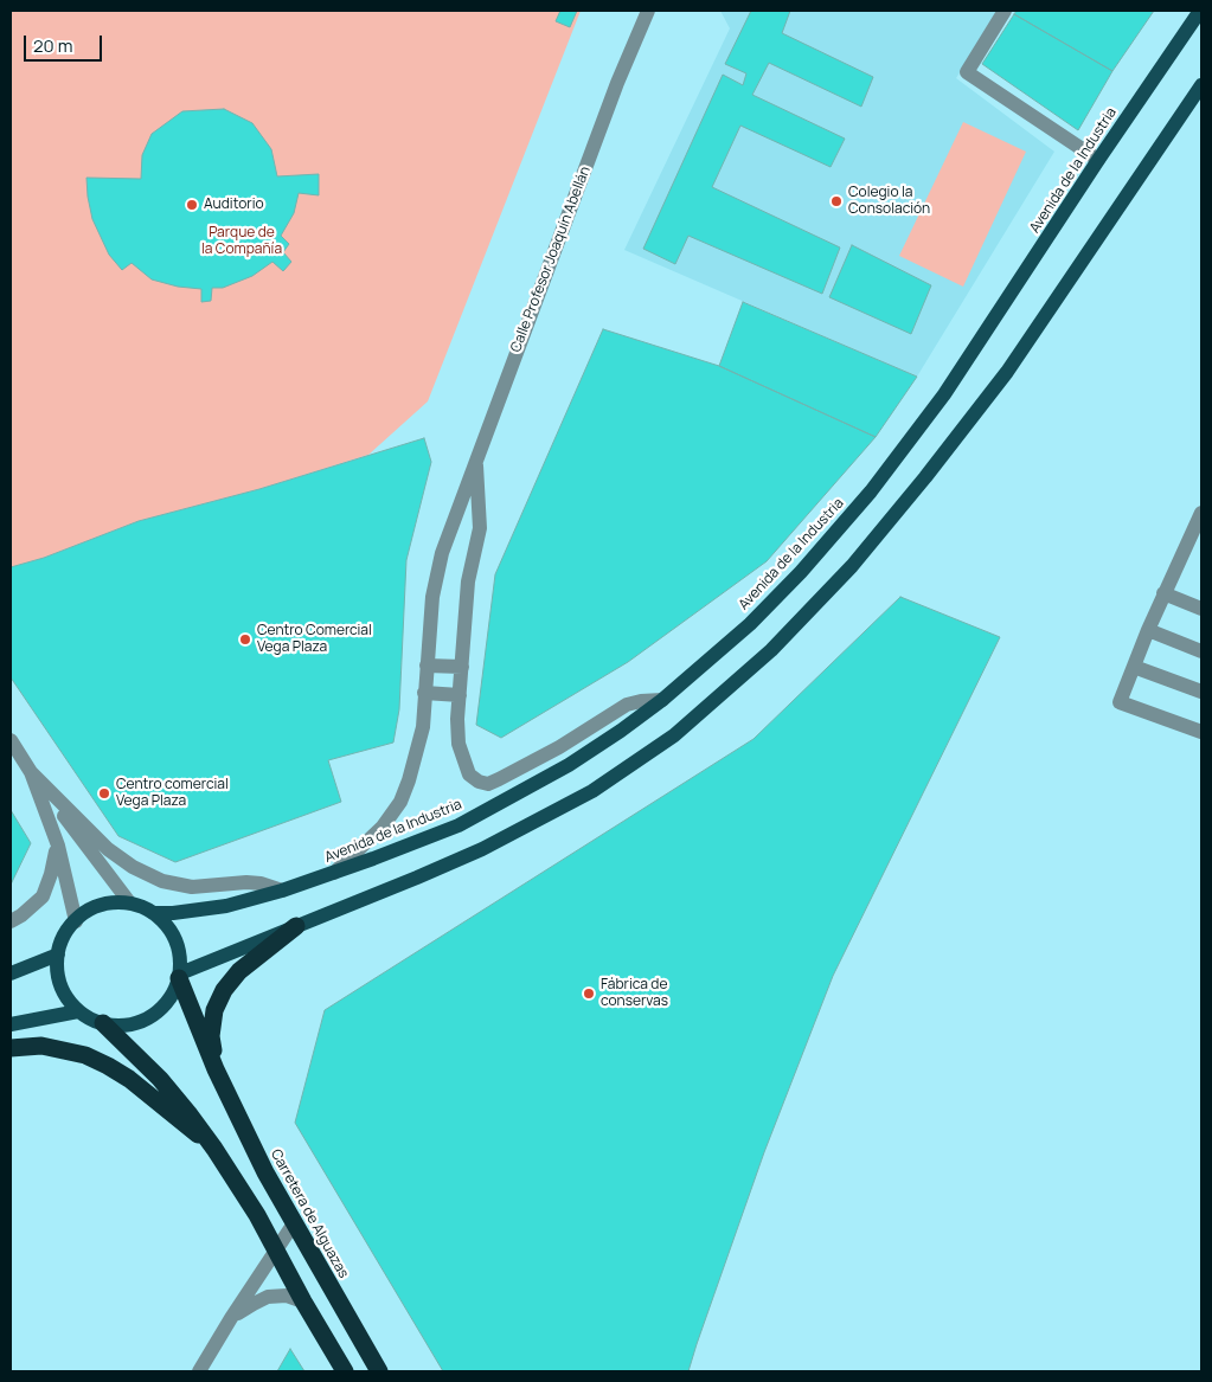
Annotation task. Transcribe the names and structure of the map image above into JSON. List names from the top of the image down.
{
  "streets": {
    "highway": ["Carretera de Alguazas"],
    "main road": ["Avenida de la Industria"],
    "street": ["Calle Profesor Joaquín Abellán"]
  },
  "crossings": [
    ["Avenida de la Industria", "Calle Profesor Joaquín Abellán"]
  ],
  "parks": ["Parque de la Compañía"],
  "places": [
    "Colegio la Consolación",
    "Auditorio",
    "Centro Comercial Vega Plaza",
    "Centro comercial Vega Plaza",
    "Fábrica de conservas"
  ],
  "scale_bar": "20 m"
}
